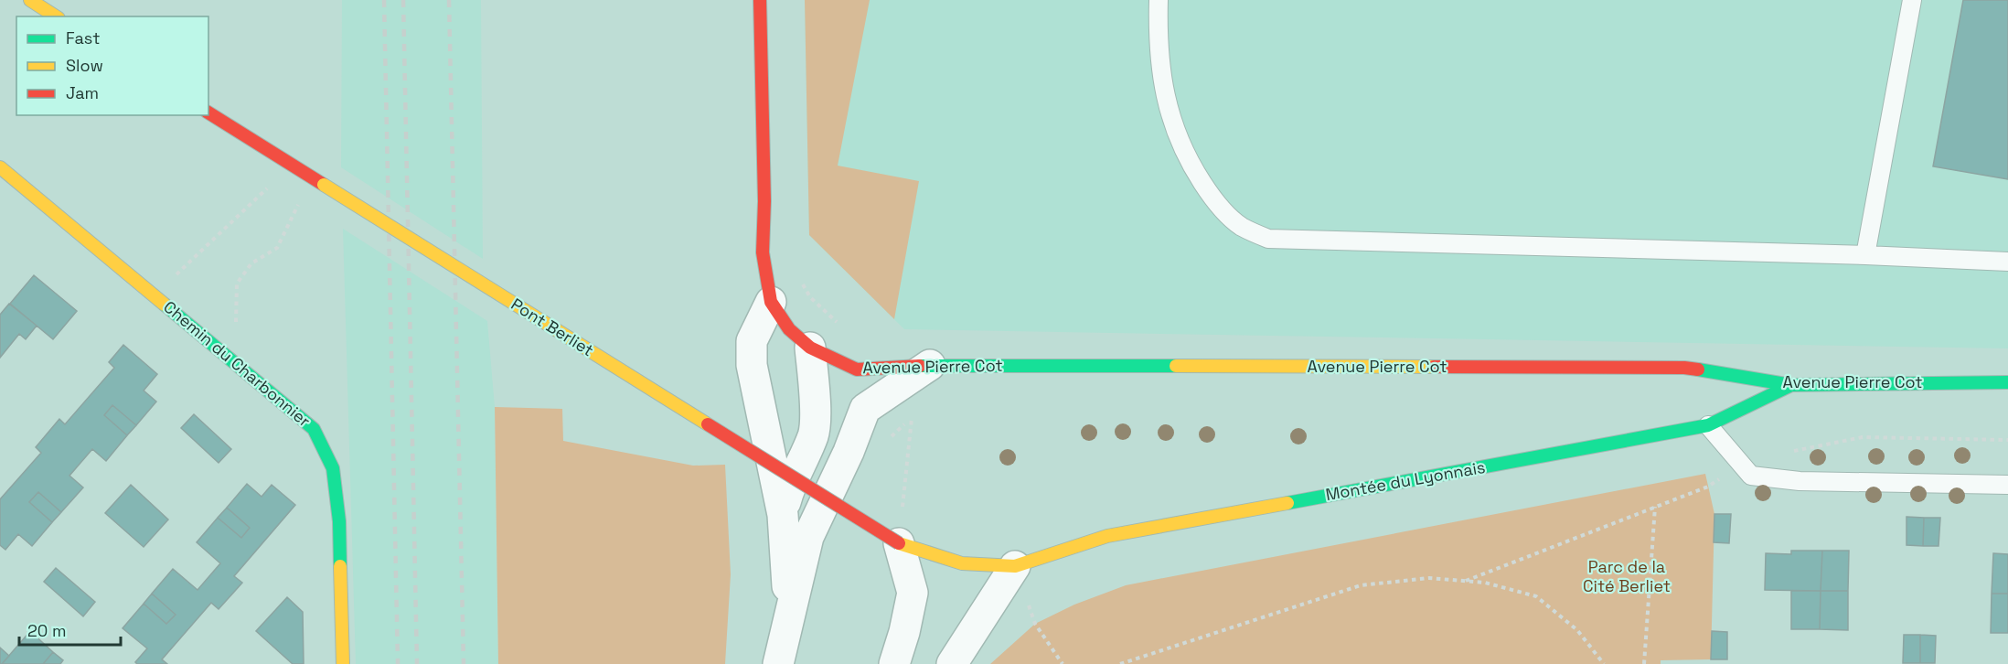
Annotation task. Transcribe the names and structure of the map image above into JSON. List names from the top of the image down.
{
  "streets": {
    "street": [
      "Pont Berliet",
      "Chemin du Charbonnier",
      "Avenue Pierre Cot",
      "Montée du Lyonnais"
    ]
  },
  "crossings": [
    ["Pont Berliet", "Montée du Lyonnais"],
    ["Avenue Pierre Cot", "Montée du Lyonnais"]
  ],
  "parks": ["Parc de la Cité Berliet"],
  "legend": ["Fast", "Slow", "Jam"],
  "scale_bar": "20 m"
}
